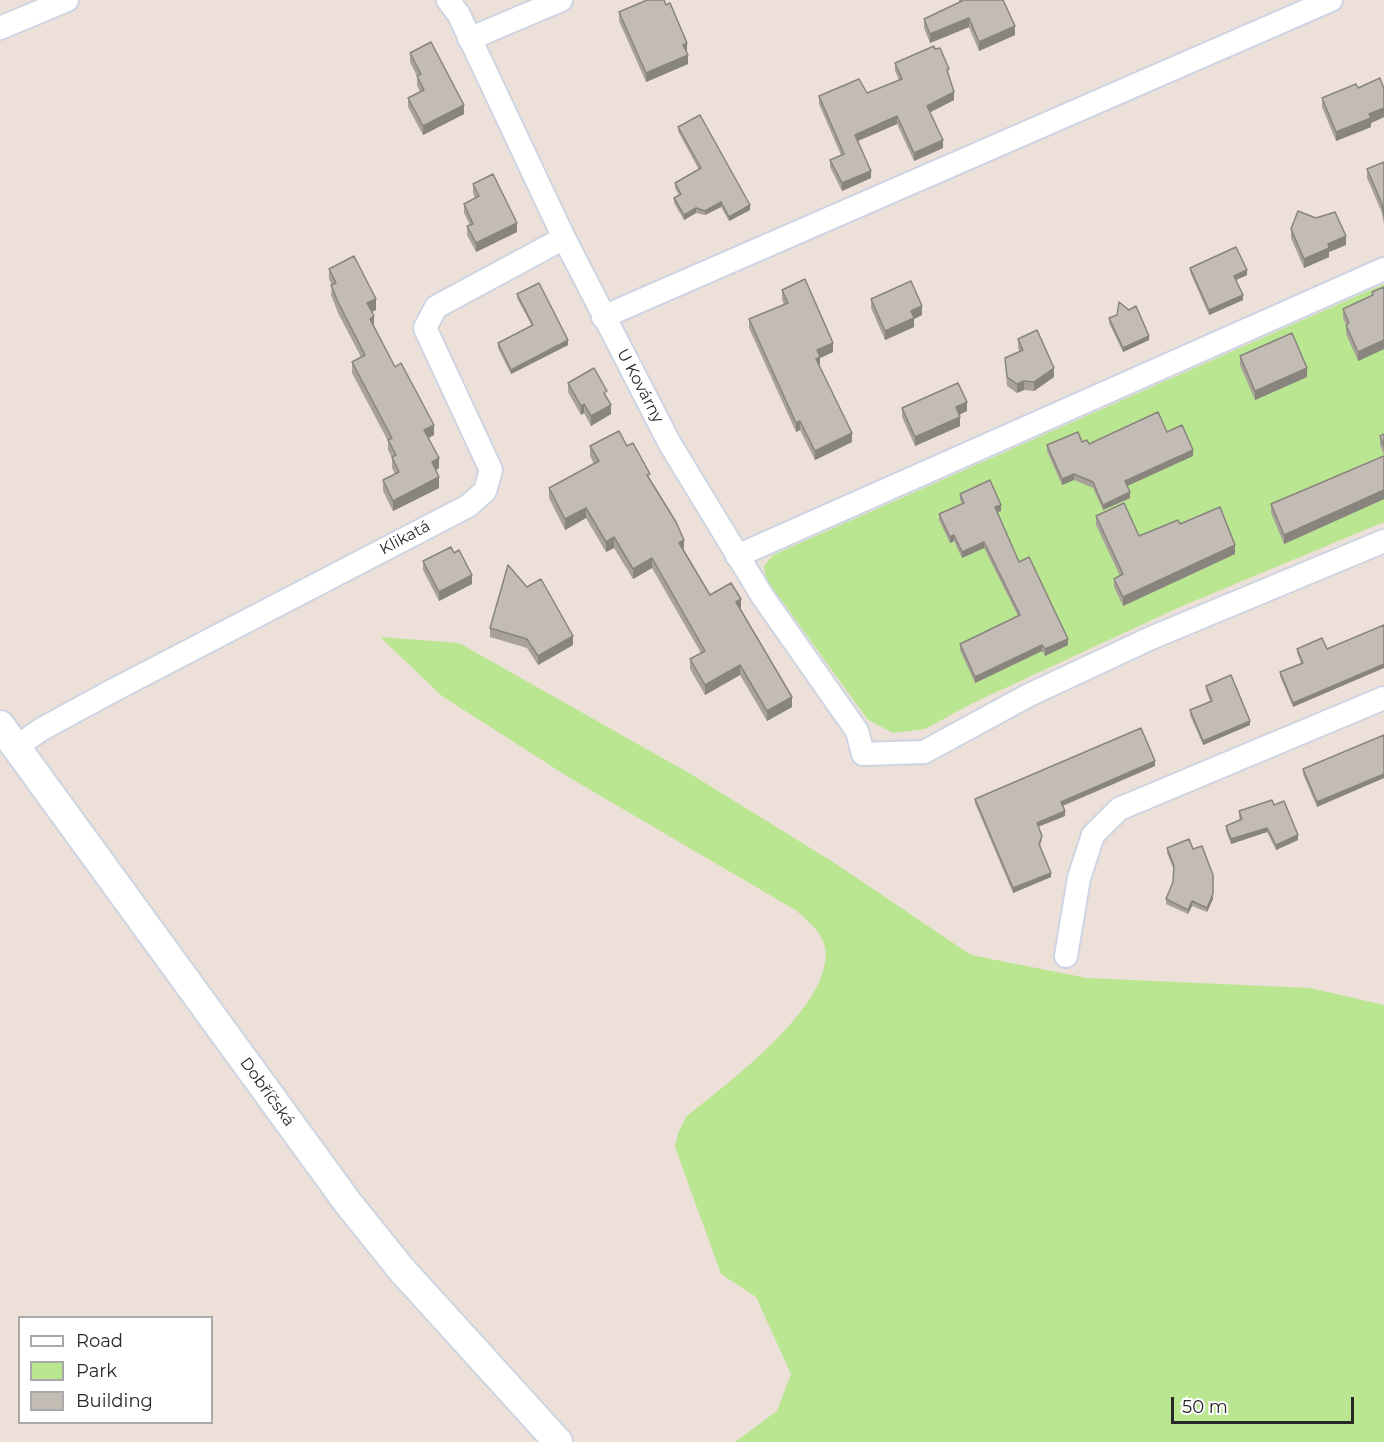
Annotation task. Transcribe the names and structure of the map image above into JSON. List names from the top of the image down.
{
  "streets": {
    "street": ["U Kovárny", "Klikatá", "Dobříčská"]
  },
  "crossings": [
    ["U Kovárny", "Klikatá"],
    ["Klikatá", "Dobříčská"]
  ],
  "legend": ["Road", "Park", "Building"],
  "scale_bar": "50 m"
}
